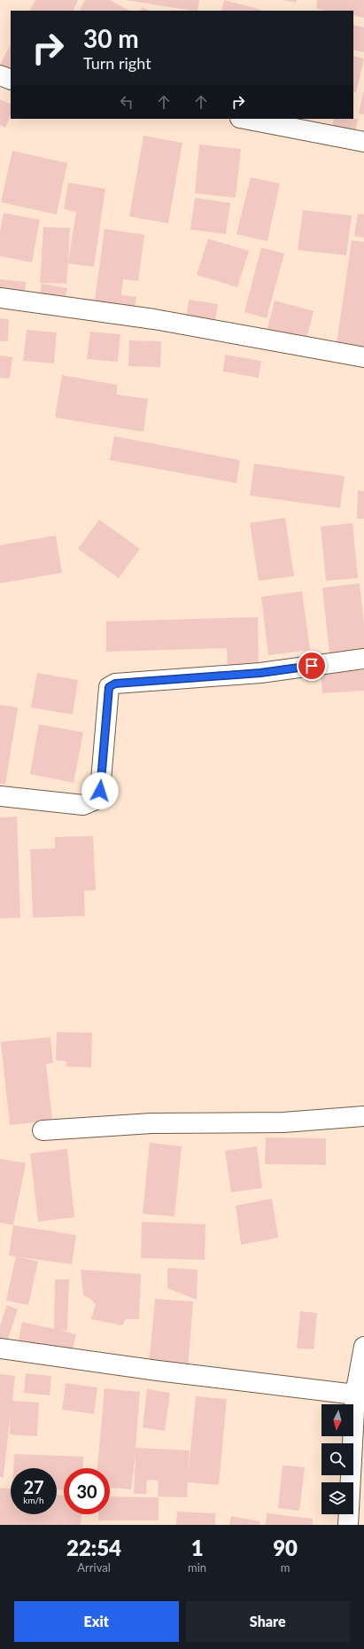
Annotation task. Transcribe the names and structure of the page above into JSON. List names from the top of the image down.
{
  "north": "bottom",
  "page": {
    "turn": ["30 m", "Turn right"],
    "speed": "27 km/h",
    "limit": "30",
    "eta": [
      "22:54",
      "Arrival",
      "1",
      "min",
      "90",
      "m"
    ],
    "buttons": ["Exit", "Share"]
  }
}
